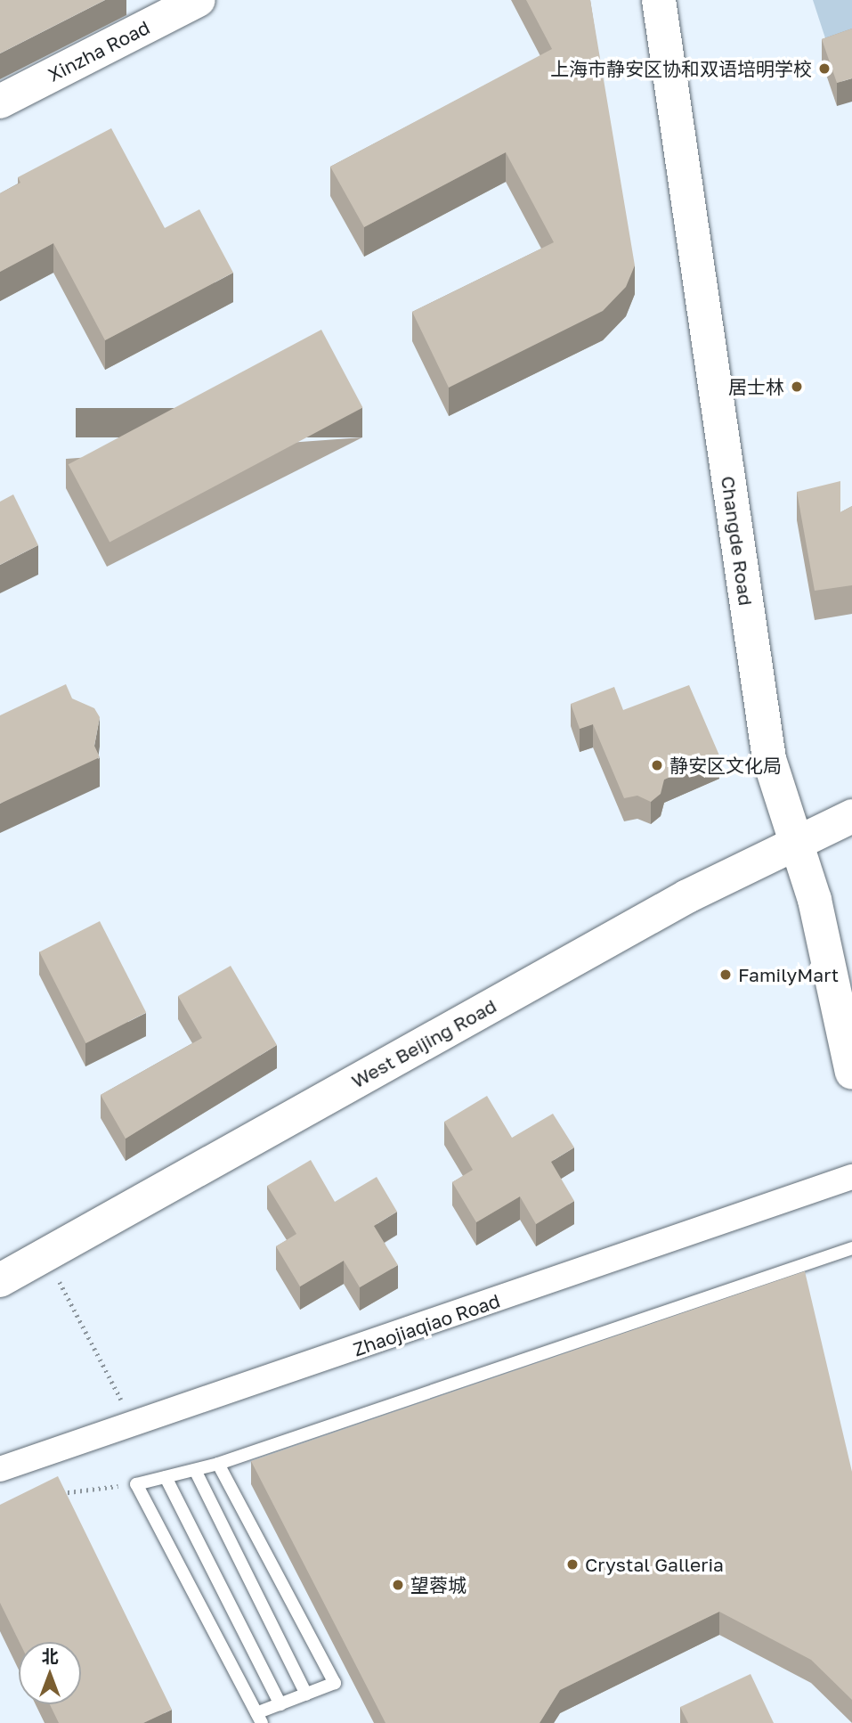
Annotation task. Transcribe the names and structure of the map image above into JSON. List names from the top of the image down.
{
  "streets": {
    "main road": ["Xinzha Road", "Changde Road", "West Beijing Road"],
    "street": ["Zhaojiaqiao Road"]
  },
  "crossings": [
    ["Changde Road", "West Beijing Road"]
  ],
  "places": [
    "上海市静安区协和双语培明学校",
    "居士林",
    "静安区文化局",
    "FamilyMart",
    "Crystal Galleria",
    "望蓉城"
  ],
  "north": "top"
}
